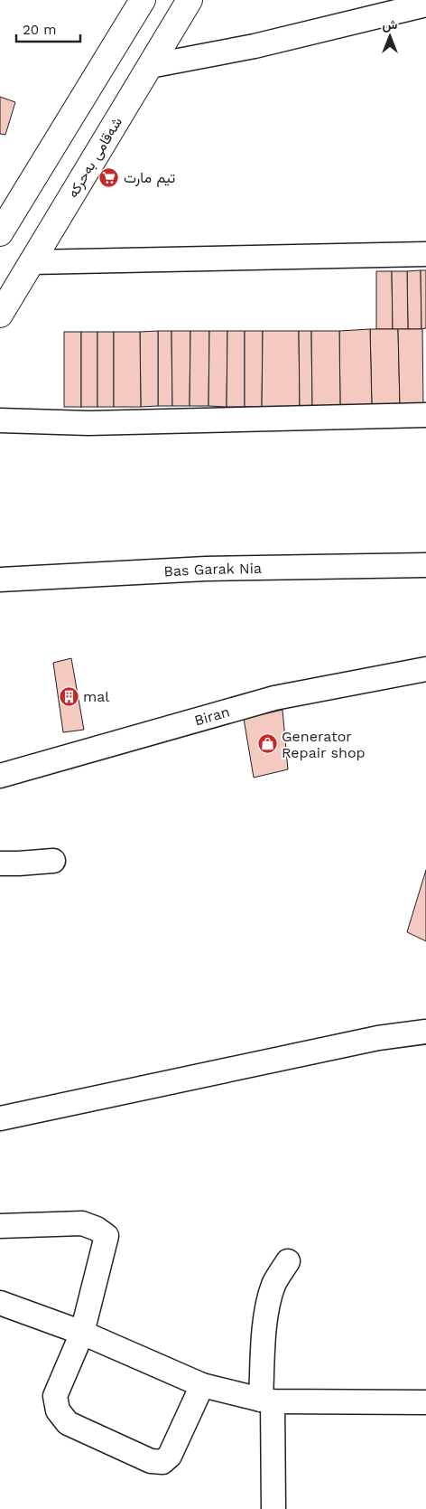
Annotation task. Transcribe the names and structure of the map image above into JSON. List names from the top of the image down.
{
  "streets": {
    "main road": ["شەقامی بەحرکە"],
    "street": ["Bas Garak Nia", "Biran"]
  },
  "places": {
    "supermarket": ["تيم مارت"],
    "building": ["mal"],
    "shop": ["Generator Repair shop"]
  },
  "scale_bar": "20 m",
  "north": "top"
}
